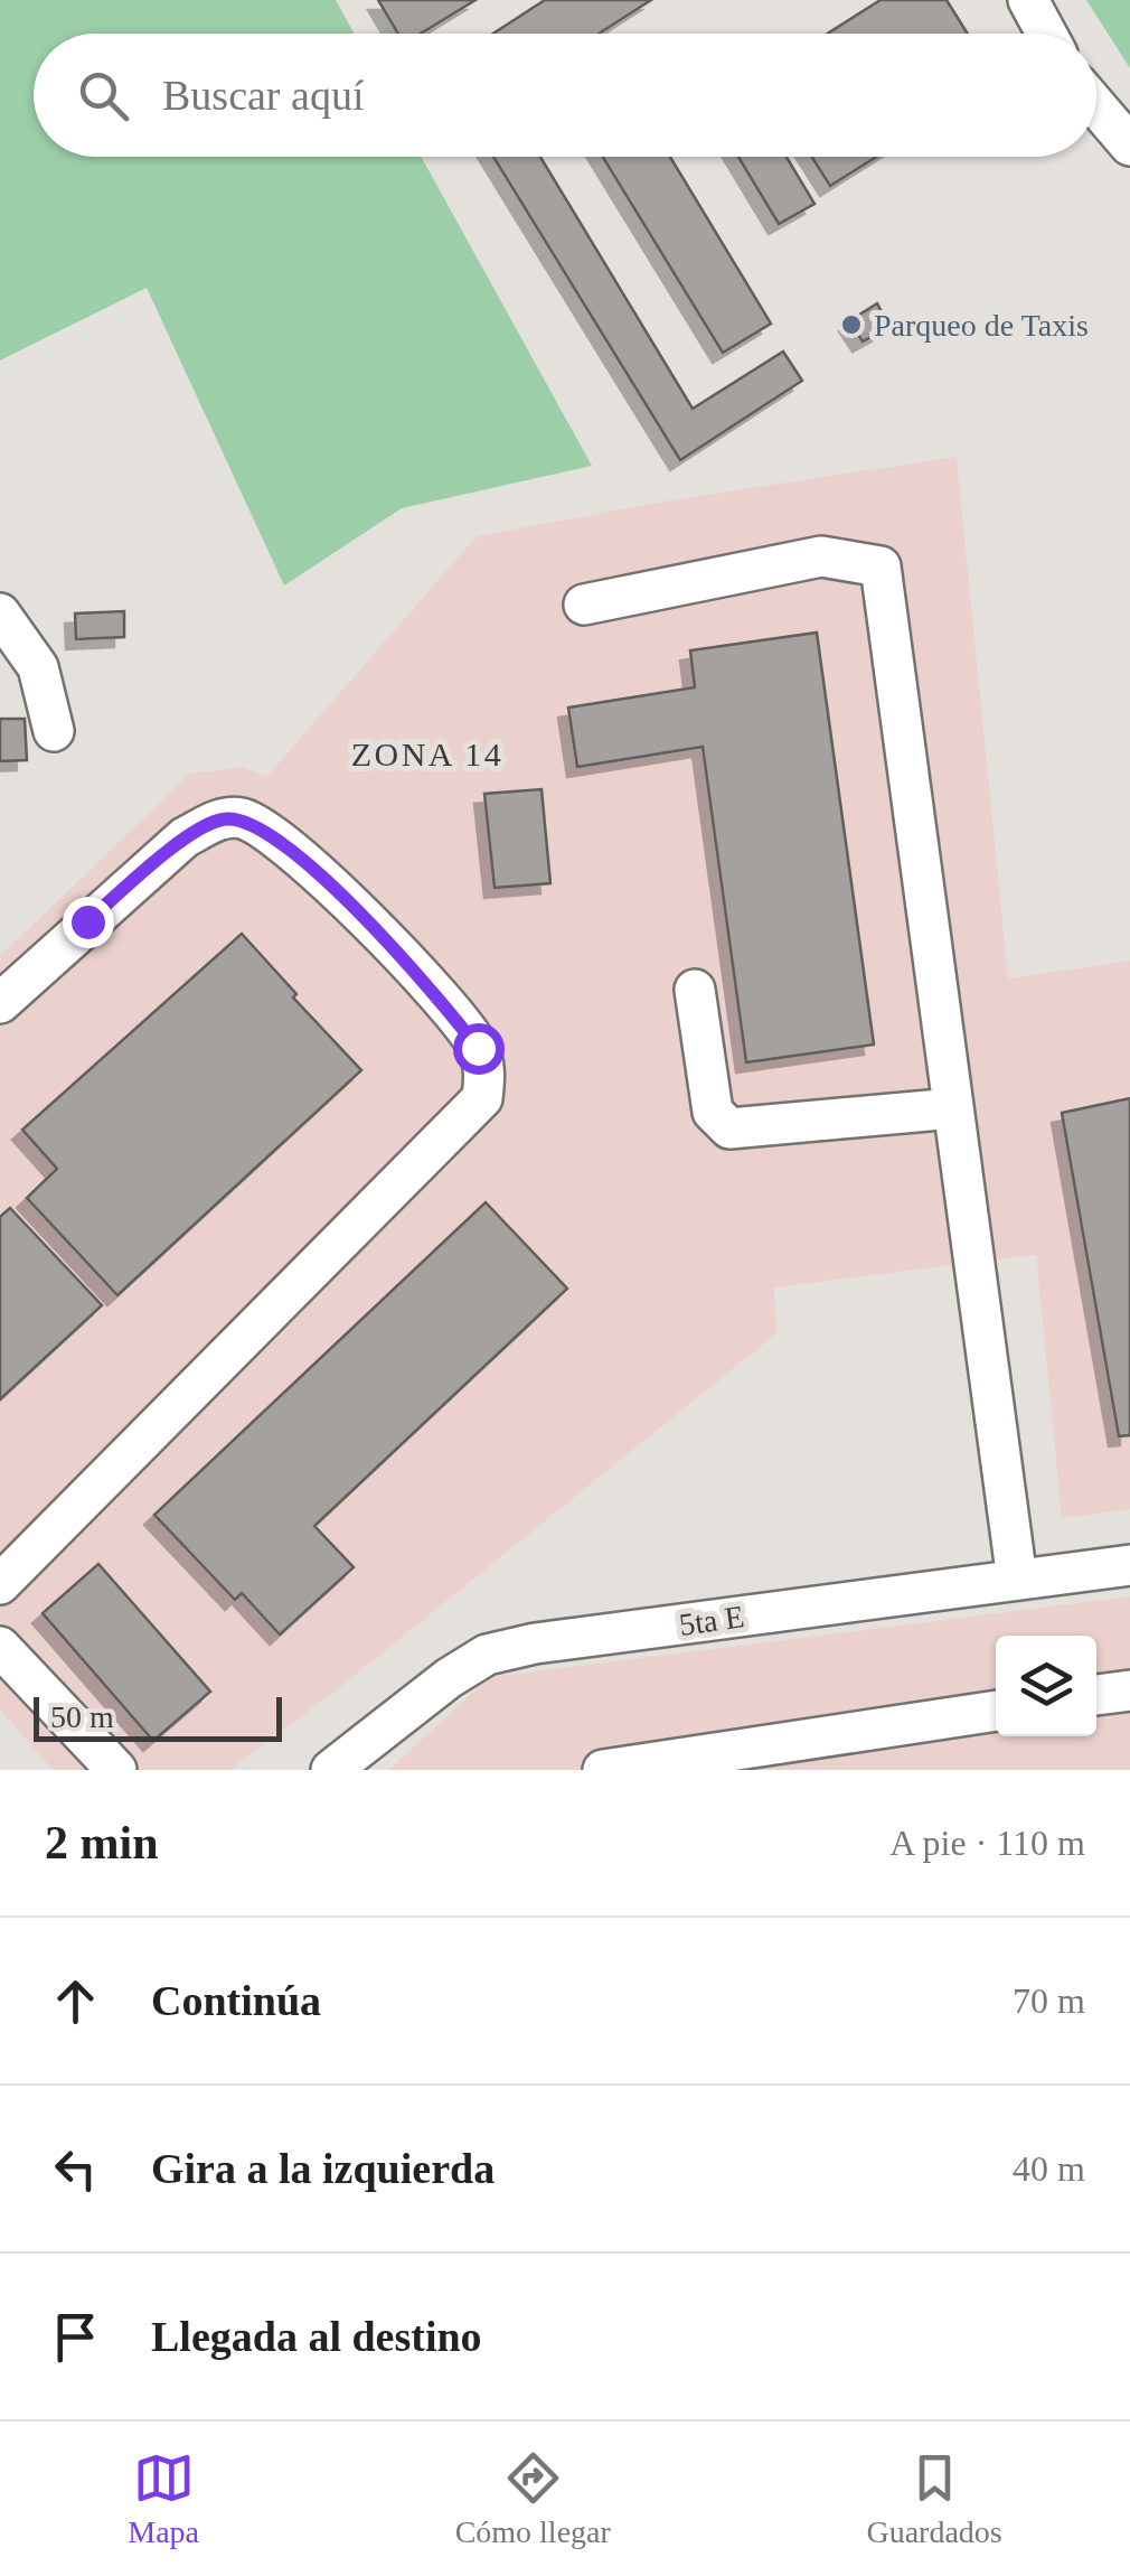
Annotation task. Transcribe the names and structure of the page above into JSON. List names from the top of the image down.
{
  "streets": {
    "street": ["5ta E"]
  },
  "districts": ["ZONA 14"],
  "places": ["Parqueo de Taxis"],
  "scale_bar": "50 m",
  "page": {
    "search": "Buscar aquí",
    "scale": "50 m",
    "heading": ["2 min", "A pie · 110 m"],
    "list": [
      ["Continúa", "70 m"],
      ["Gira a la izquierda", "40 m"],
      "Llegada al destino"
    ],
    "nav": ["Mapa", "Cómo llegar", "Guardados"]
  }
}
